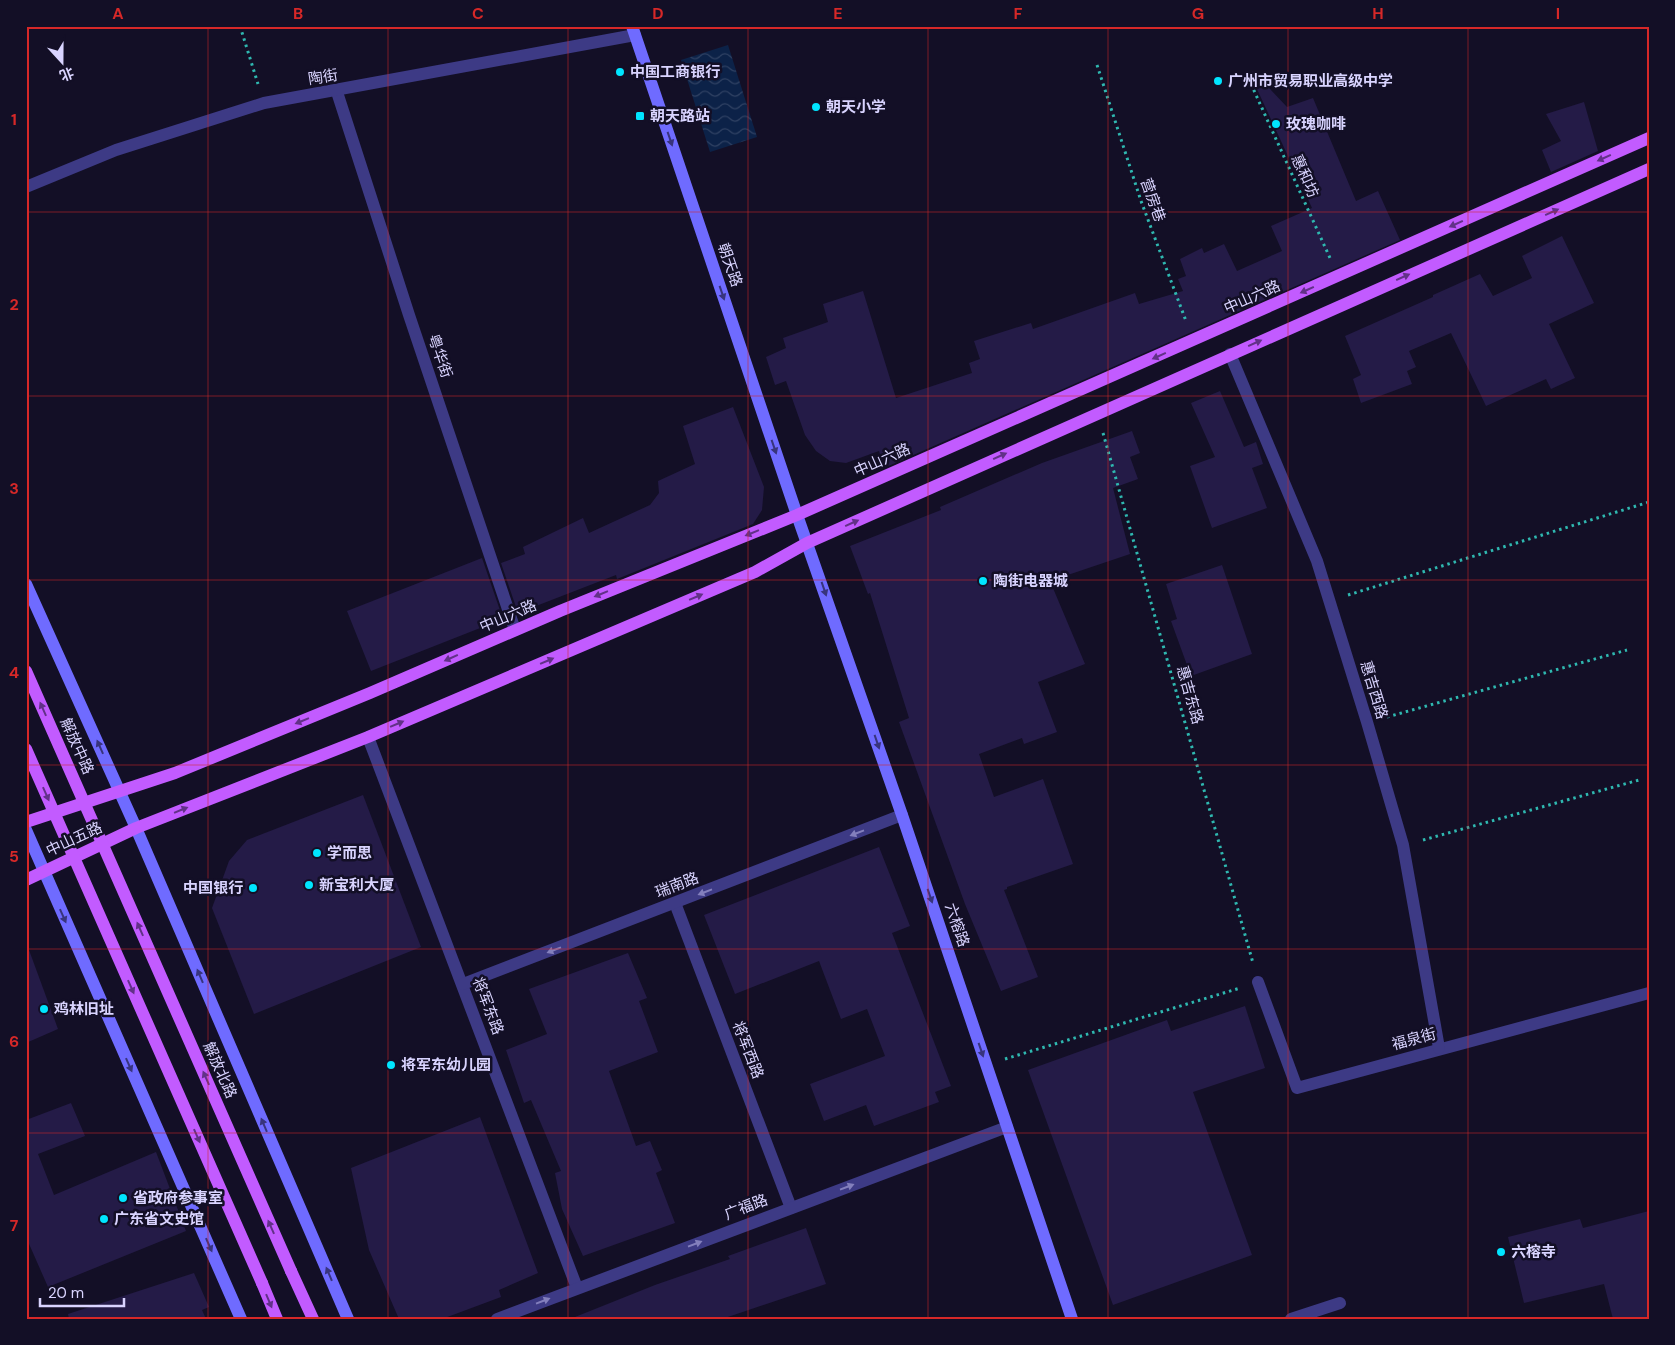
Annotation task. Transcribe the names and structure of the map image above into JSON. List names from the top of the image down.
{
  "streets": {
    "main road": [
      "中山六路",
      "解放中路",
      "中山五路",
      "解放北路"
    ],
    "street": [
      "陶街",
      "朝天路",
      "粤华街",
      "惠吉西路",
      "瑞南路",
      "六榕路",
      "将军东路",
      "福泉街",
      "将军西路",
      "广福路"
    ],
    "path": ["惠和坊", "营房巷", "惠吉东路"]
  },
  "crossings": [
    ["陶街", "朝天路"],
    ["陶街", "粤华街"],
    ["惠和坊", "中山六路"],
    ["营房巷", "中山六路"],
    ["朝天路", "中山六路"],
    ["朝天路", "六榕路"],
    ["中山六路", "粤华街"],
    ["中山六路", "中山五路"],
    ["惠吉西路", "福泉街"],
    ["惠吉东路", "福泉街"],
    ["解放中路", "解放北路"],
    ["瑞南路", "六榕路"],
    ["瑞南路", "将军东路"],
    ["瑞南路", "将军西路"],
    ["六榕路", "广福路"],
    ["将军东路", "广福路"],
    ["将军西路", "广福路"]
  ],
  "one_way": [
    "朝天路",
    "瑞南路",
    "六榕路",
    "广福路"
  ],
  "places": {
    "other": [
      "中国工商银行",
      "广州市贸易职业高级中学",
      "朝天小学",
      "玫瑰咖啡",
      "陶街电器城",
      "学而思",
      "新宝利大厦",
      "中国银行",
      "鸡林旧址",
      "将军东幼儿园",
      "省政府参事室",
      "广东省文史馆",
      "六榕寺"
    ],
    "transit": ["朝天路站"]
  },
  "scale_bar": "20 m",
  "north": "bottom",
  "grid": {
    "columns": [
      "A",
      "B",
      "C",
      "D",
      "E",
      "F",
      "G",
      "H",
      "I"
    ],
    "rows": [
      "1",
      "2",
      "3",
      "4",
      "5",
      "6",
      "7"
    ]
  }
}
